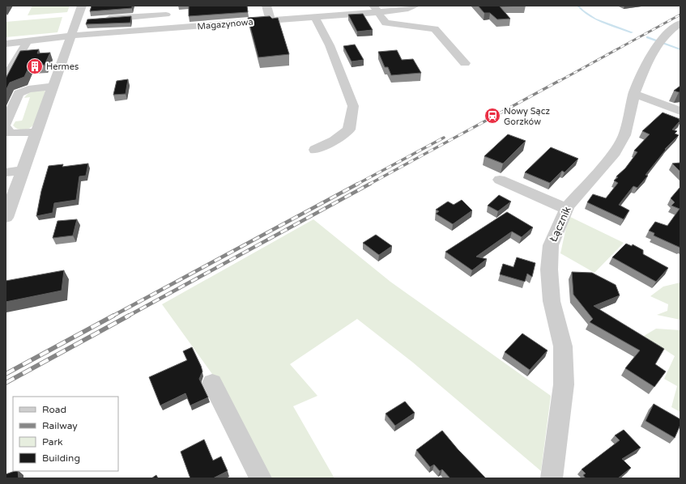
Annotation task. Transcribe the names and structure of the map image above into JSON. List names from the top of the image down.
{
  "streets": {
    "street": ["Magazynowa", "Łącznik"]
  },
  "places": {
    "building": ["Hermes"],
    "station": ["Nowy Sącz Gorzków"]
  },
  "legend": [
    "Road",
    "Railway",
    "Park",
    "Building"
  ]
}
